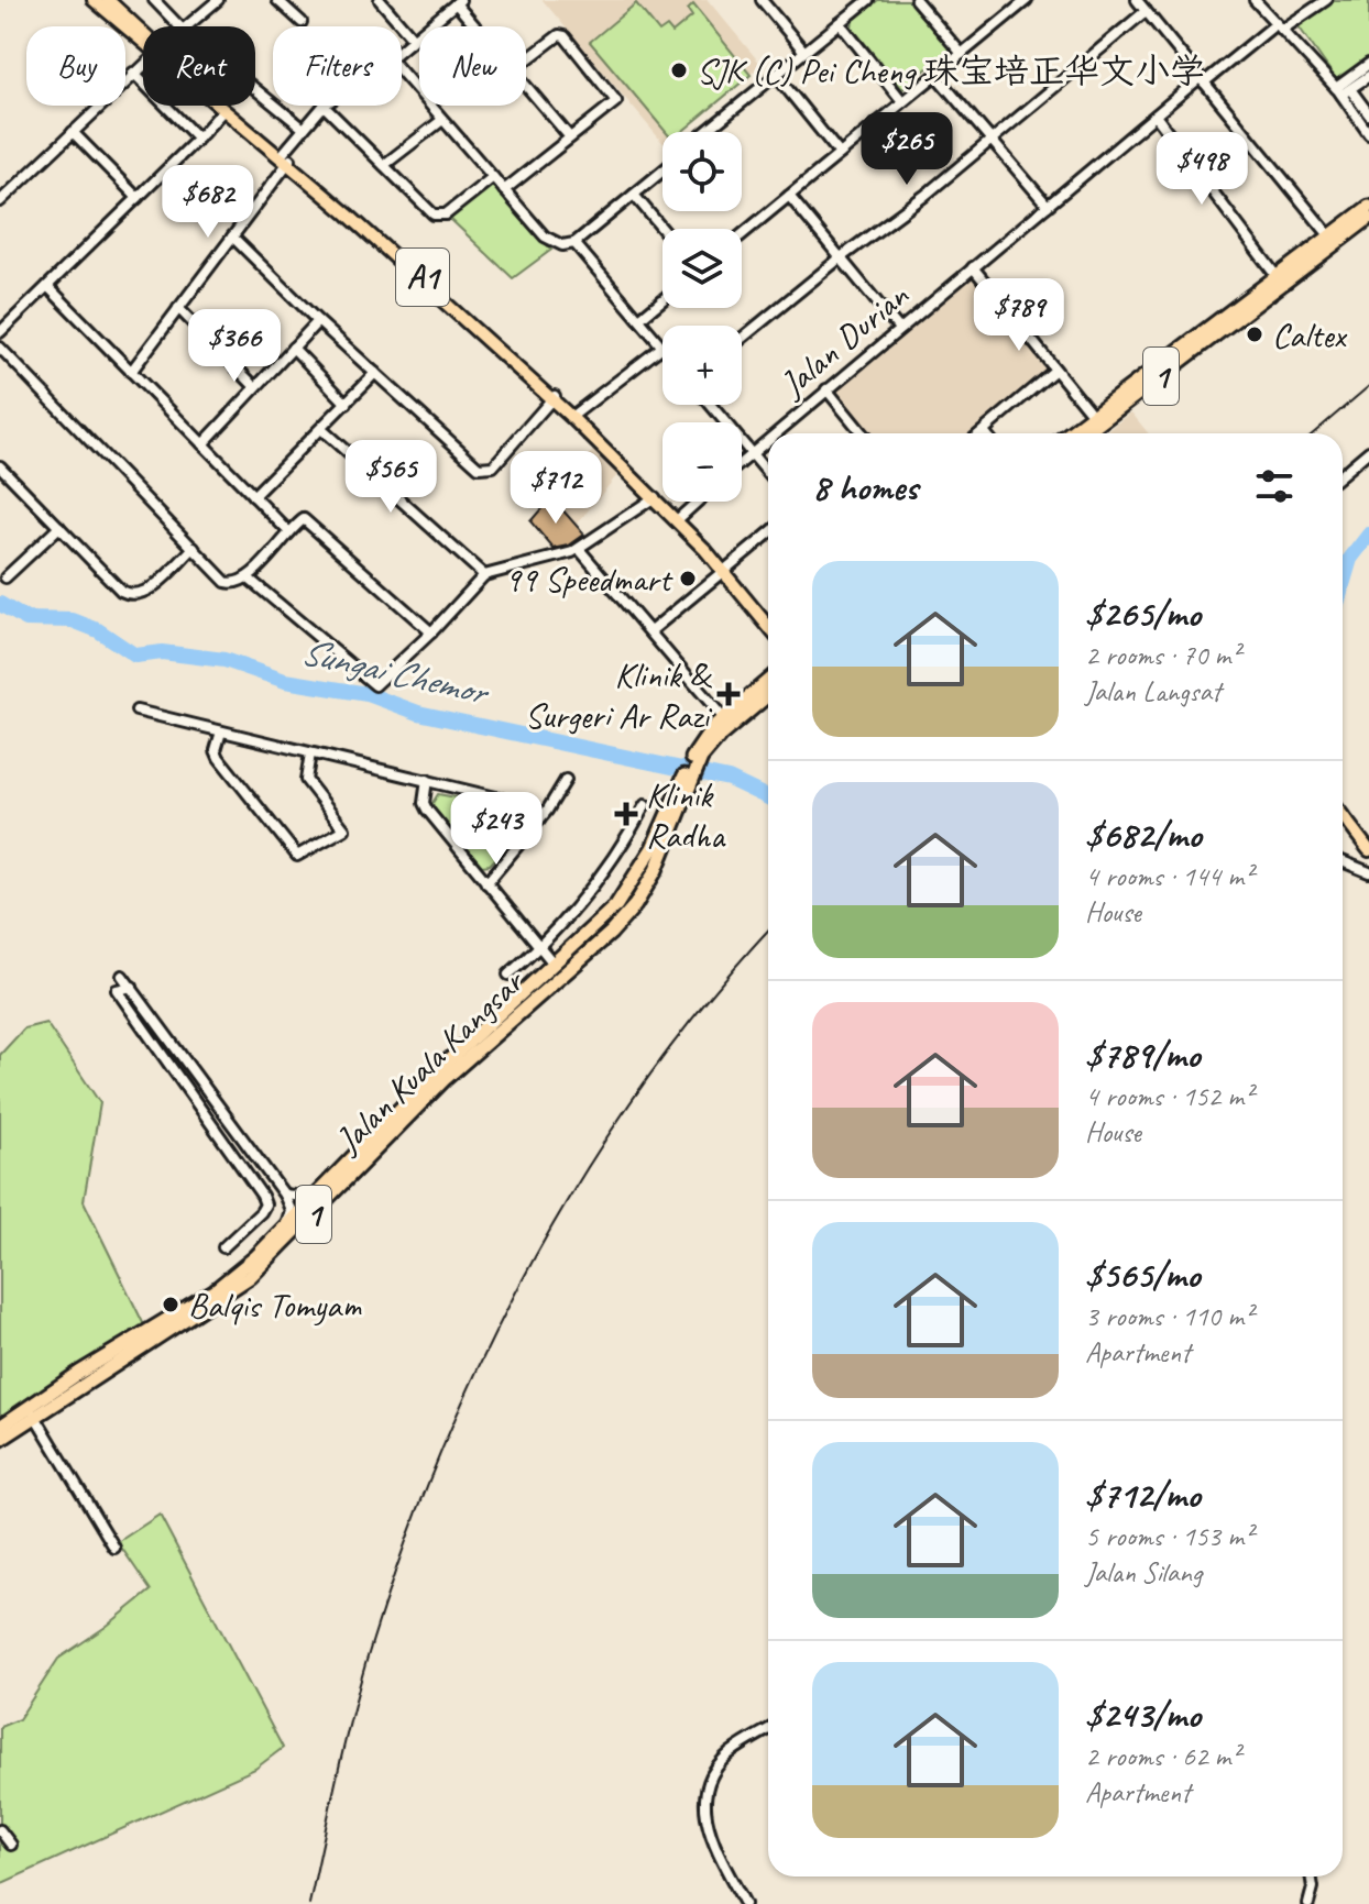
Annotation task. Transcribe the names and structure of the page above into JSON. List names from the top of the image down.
{
  "streets": {
    "highway": ["1", "Jalan Kuala Kangsar"],
    "main road": ["A1"],
    "street": ["Jalan Durian"]
  },
  "water": ["Sungai Chemor"],
  "places": {
    "other": [
      "SJK (C) Pei Cheng 珠宝培正华文小学",
      "Caltex",
      "99 Speedmart",
      "Balqis Tomyam"
    ],
    "health": ["Klinik & Surgeri Ar Razi", "Klinik Radha"]
  },
  "page": {
    "chip": [
      "Buy",
      "Rent",
      "Filters",
      "New"
    ],
    "price": [
      "$265",
      "$498",
      "$682",
      "$789",
      "$366",
      "$565",
      "$712",
      "$243"
    ],
    "map_buttons": ["+", "−"],
    "heading": "8 homes",
    "list": [
      {
        "name": "$265/mo",
        "note": "2 rooms · 70 m² · Jalan Langsat"
      },
      {
        "name": "$682/mo",
        "note": "4 rooms · 144 m² · House"
      },
      {
        "name": "$789/mo",
        "note": "4 rooms · 152 m² · House"
      },
      {
        "name": "$565/mo",
        "note": "3 rooms · 110 m² · Apartment"
      },
      {
        "name": "$712/mo",
        "note": "5 rooms · 153 m² · Jalan Silang"
      },
      {
        "name": "$243/mo",
        "note": "2 rooms · 62 m² · Apartment"
      }
    ]
  }
}
